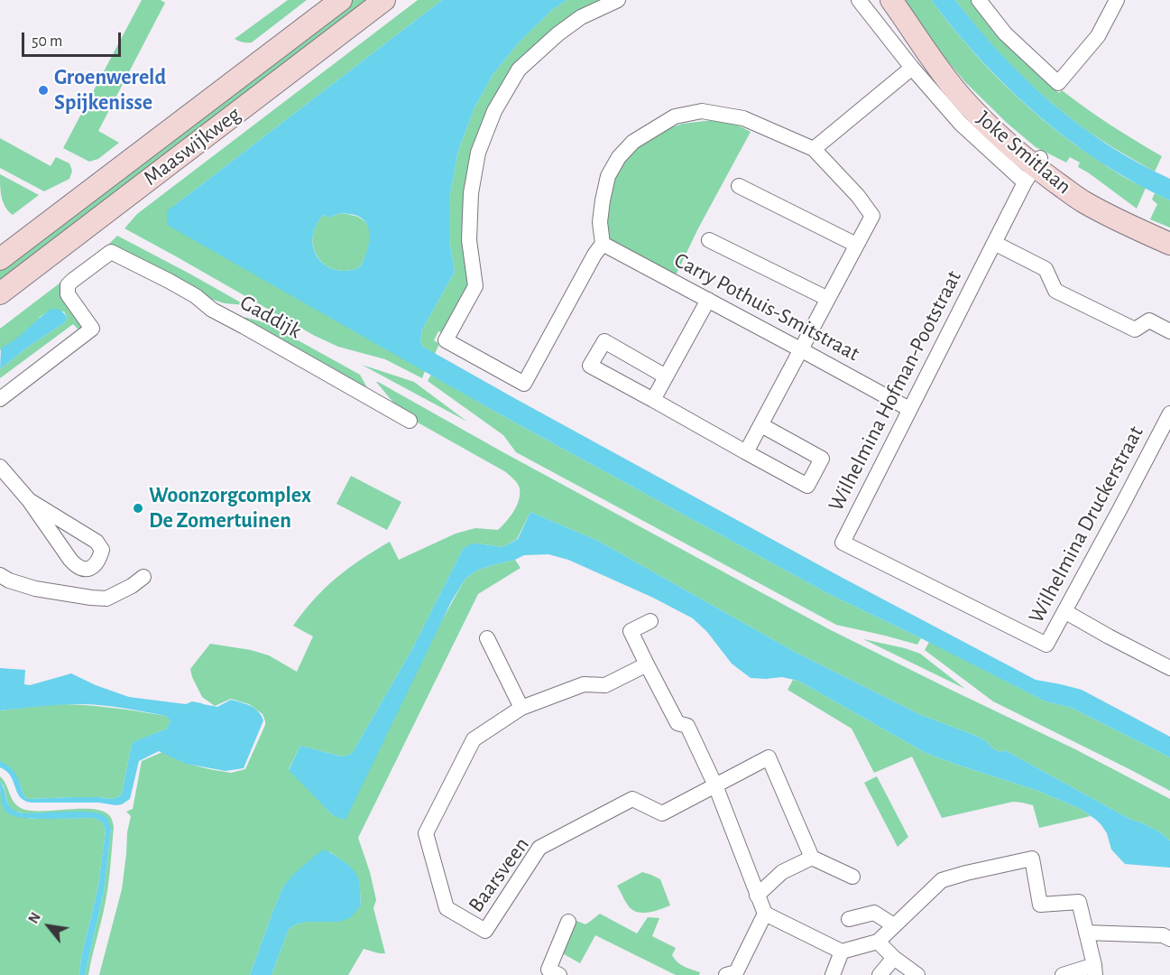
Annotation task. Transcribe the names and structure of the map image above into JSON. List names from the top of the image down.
{
  "streets": {
    "street": [
      "Maaswijkweg",
      "Joke Smitlaan",
      "Carry Pothuis-Smitstraat",
      "Gaddijk",
      "Wilhelmina Hofman-Pootstraat",
      "Wilhelmina Druckerstraat",
      "Baarsveen"
    ]
  },
  "crossings": [
    ["Joke Smitlaan", "Wilhelmina Hofman-Pootstraat"],
    ["Carry Pothuis-Smitstraat", "Wilhelmina Hofman-Pootstraat"],
    ["Wilhelmina Hofman-Pootstraat", "Wilhelmina Druckerstraat"]
  ],
  "places": ["Groenwereld Spijkenisse", "Woonzorgcomplex De Zomertuinen"],
  "scale_bar": "50 m",
  "north": "top left"
}
